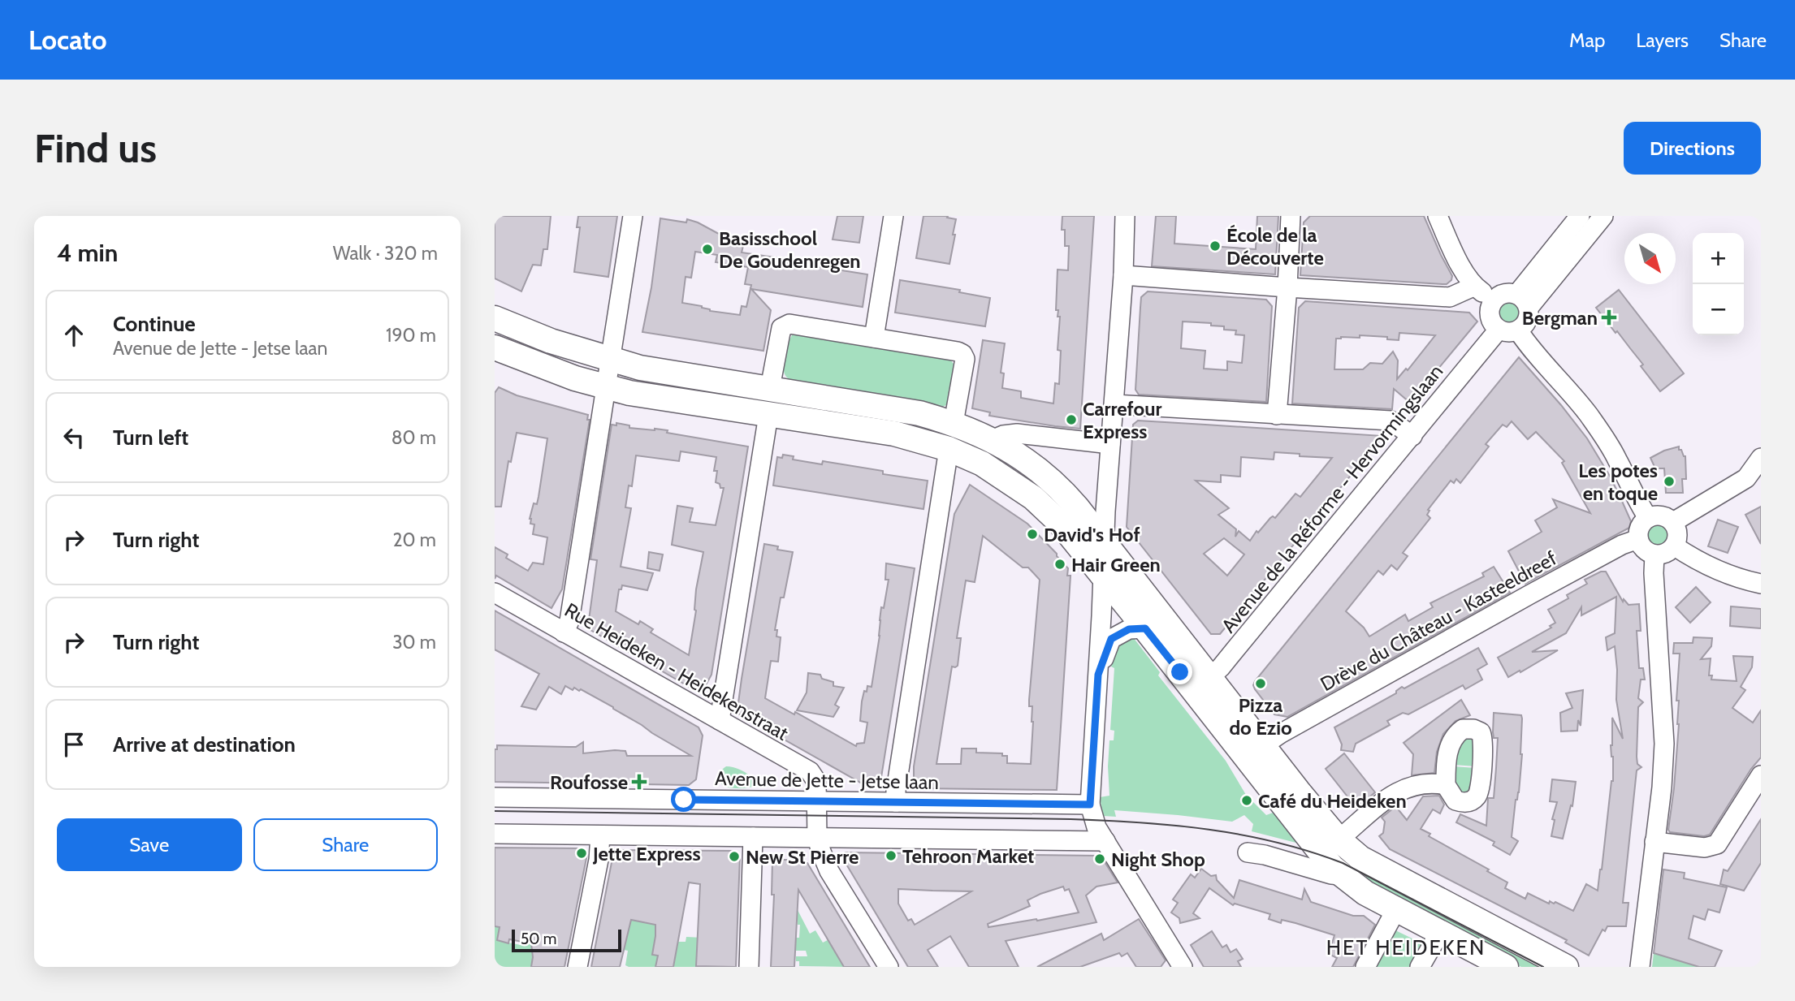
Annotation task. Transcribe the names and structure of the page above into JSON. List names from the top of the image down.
{
  "streets": {
    "street": [
      "Avenue de la Réforme - Hervormingslaan",
      "Drève du Château - Kasteeldreef",
      "Rue Heideken - Heidekenstraat",
      "Avenue de Jette - Jetse laan"
    ]
  },
  "crossings": [
    ["Rue Heideken - Heidekenstraat", "Avenue de Jette - Jetse laan"]
  ],
  "districts": ["HET HEIDEKEN"],
  "places": {
    "other": [
      "École de la Découverte",
      "Basisschool De Goudenregen",
      "Carrefour Express",
      "Les potes en toque",
      "David's Hof",
      "Hair Green",
      "Pizza do Ezio",
      "Café du Heideken",
      "Jette Express",
      "Tehroon Market",
      "New St Pierre",
      "Night Shop"
    ],
    "health": ["Bergman", "Roufosse"]
  },
  "scale_bar": "50 m",
  "north": "bottom right",
  "page": {
    "header": "Locato",
    "nav": ["Map", "Layers", "Share"],
    "buttons": [
      "Directions",
      ["Save", "Share"]
    ],
    "title": "Find us",
    "heading": ["4 min", "Walk · 320 m"],
    "map_buttons": ["+", "−"],
    "list": [
      ["Continue", "Avenue de Jette - Jetse laan", "190 m"],
      ["Turn left", "80 m"],
      ["Turn right", "20 m"],
      ["Turn right", "30 m"],
      "Arrive at destination"
    ],
    "scale": "50 m"
  }
}
